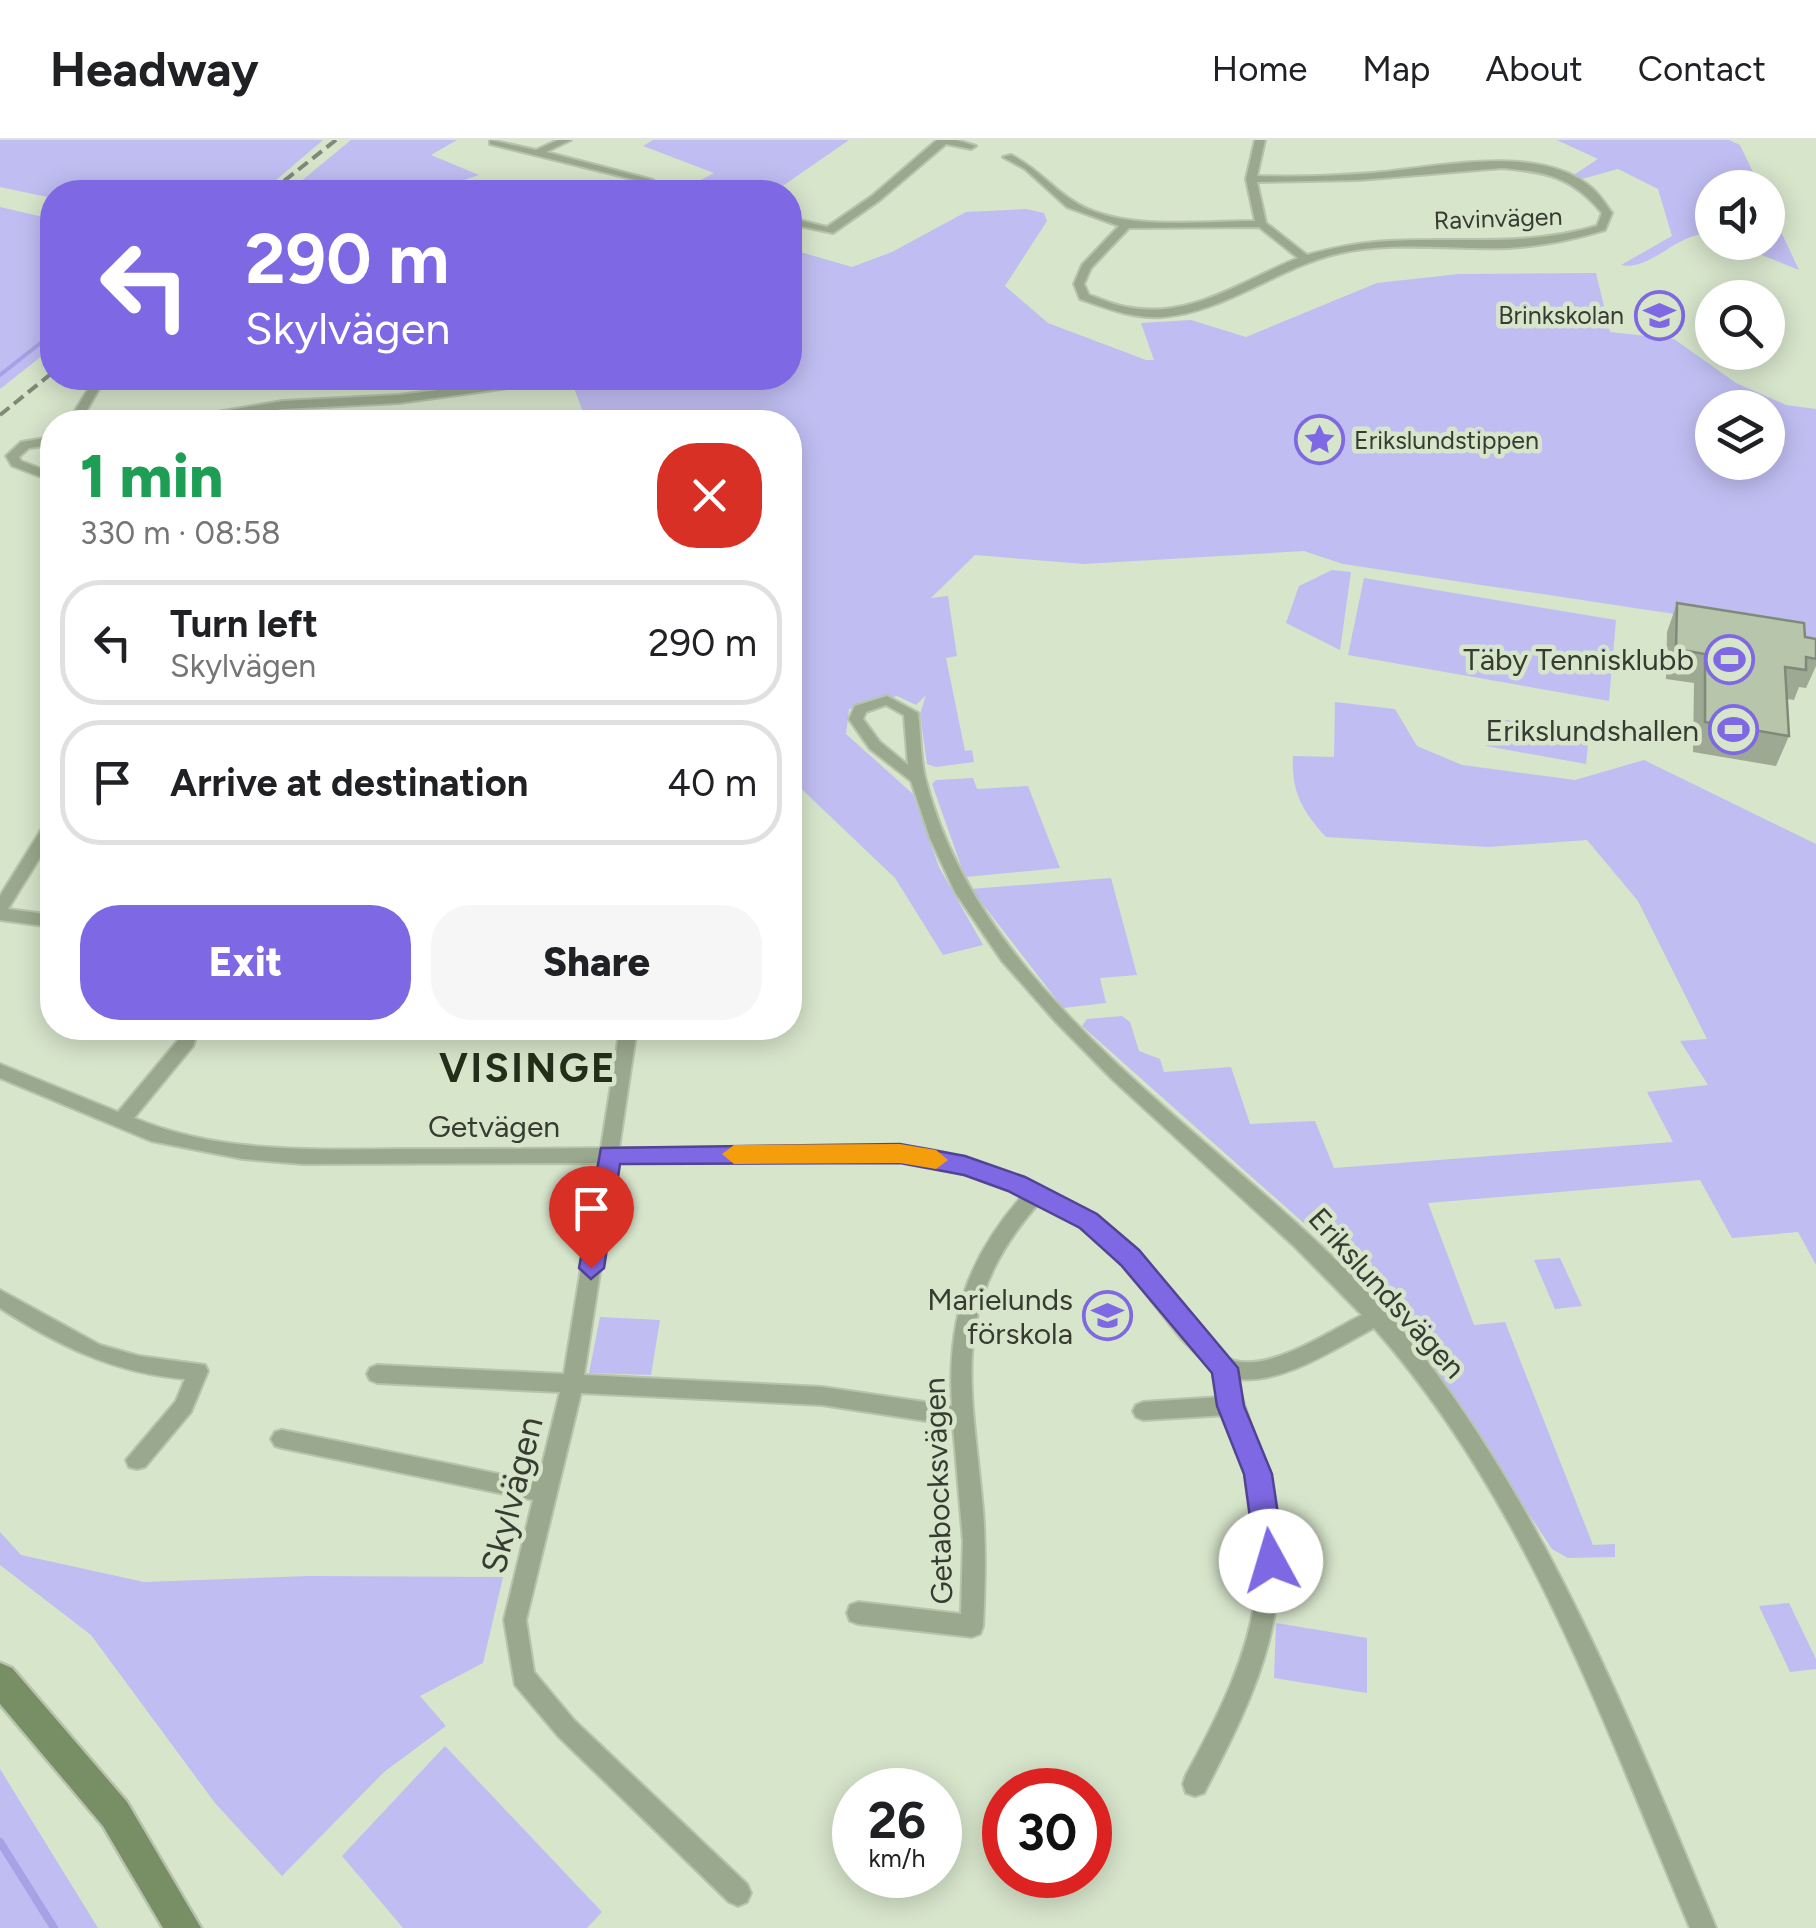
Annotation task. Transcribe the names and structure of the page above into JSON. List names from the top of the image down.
{
  "streets": {
    "street": [
      "Ravinvägen",
      "Getvägen",
      "Erikslundsvägen",
      "Getabocksvägen",
      "Skylvägen"
    ]
  },
  "crossings": [
    ["Getvägen", "Getabocksvägen"],
    ["Getvägen", "Skylvägen"]
  ],
  "districts": ["VISINGE"],
  "places": {
    "school or university": ["Brinkskolan", "Marielunds förskola"],
    "place": ["Erikslundstippen"],
    "sports": ["Täby Tennisklubb", "Erikslundshallen"]
  },
  "page": {
    "header": "Headway",
    "nav": [
      "Home",
      "Map",
      "About",
      "Contact"
    ],
    "turn": ["290 m", "Skylvägen"],
    "heading": ["1 min", "330 m · 08:58"],
    "list": [
      {
        "name": "Turn left",
        "note": "Skylvägen",
        "value": "290 m"
      },
      {
        "name": "Arrive at destination",
        "value": "40 m"
      }
    ],
    "buttons": ["Exit", "Share"],
    "speed": "26 km/h",
    "limit": "30"
  }
}
